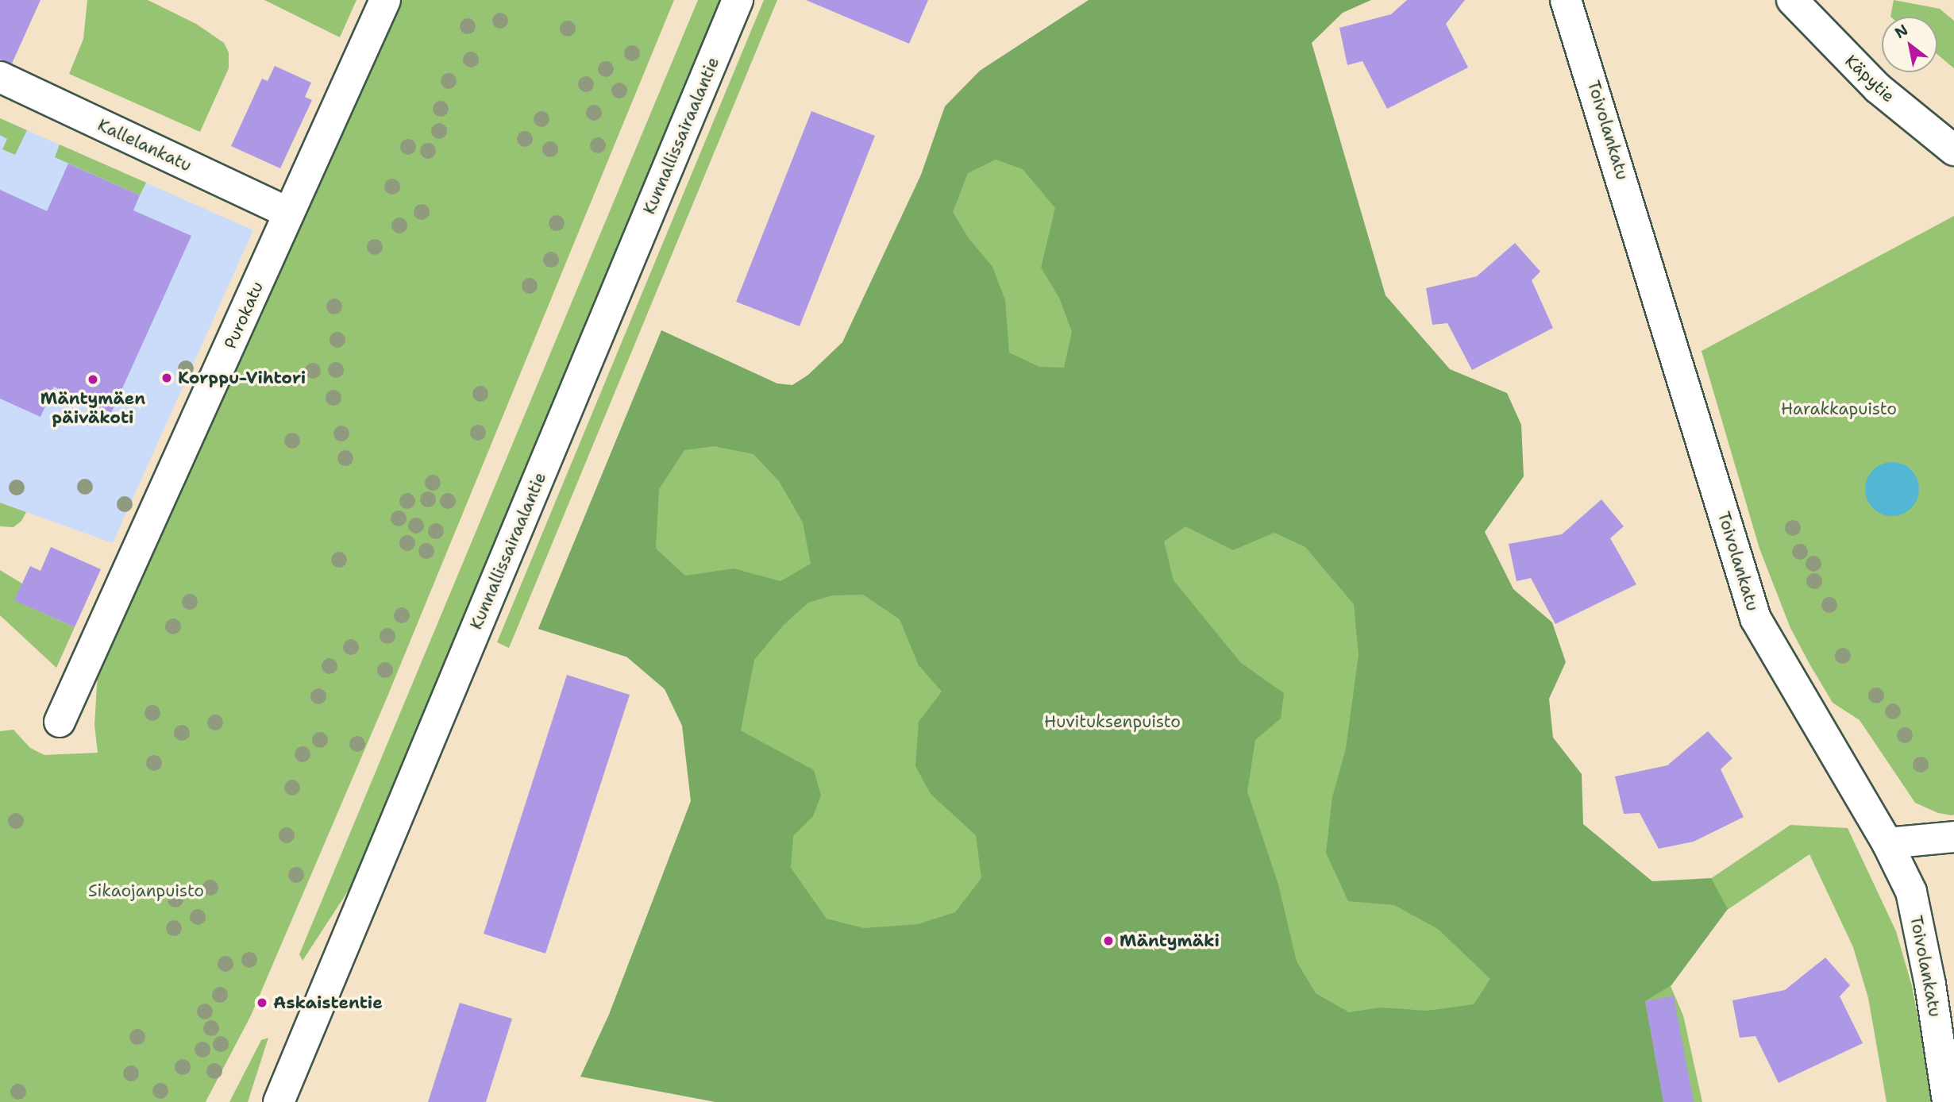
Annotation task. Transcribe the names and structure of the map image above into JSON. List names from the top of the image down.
{
  "streets": {
    "street": [
      "Käpytie",
      "Toivolankatu",
      "Kunnallissairaalantie",
      "Kallelankatu",
      "Purokatu"
    ]
  },
  "crossings": [
    ["Kallelankatu", "Purokatu"]
  ],
  "parks": ["Harakkapuisto", "Huvituksenpuisto", "Sikaojanpuisto"],
  "places": [
    "Korppu-Vihtori",
    "Mäntymäen päiväkoti",
    "Mäntymäki",
    "Askaistentie"
  ],
  "north": "top left"
}
